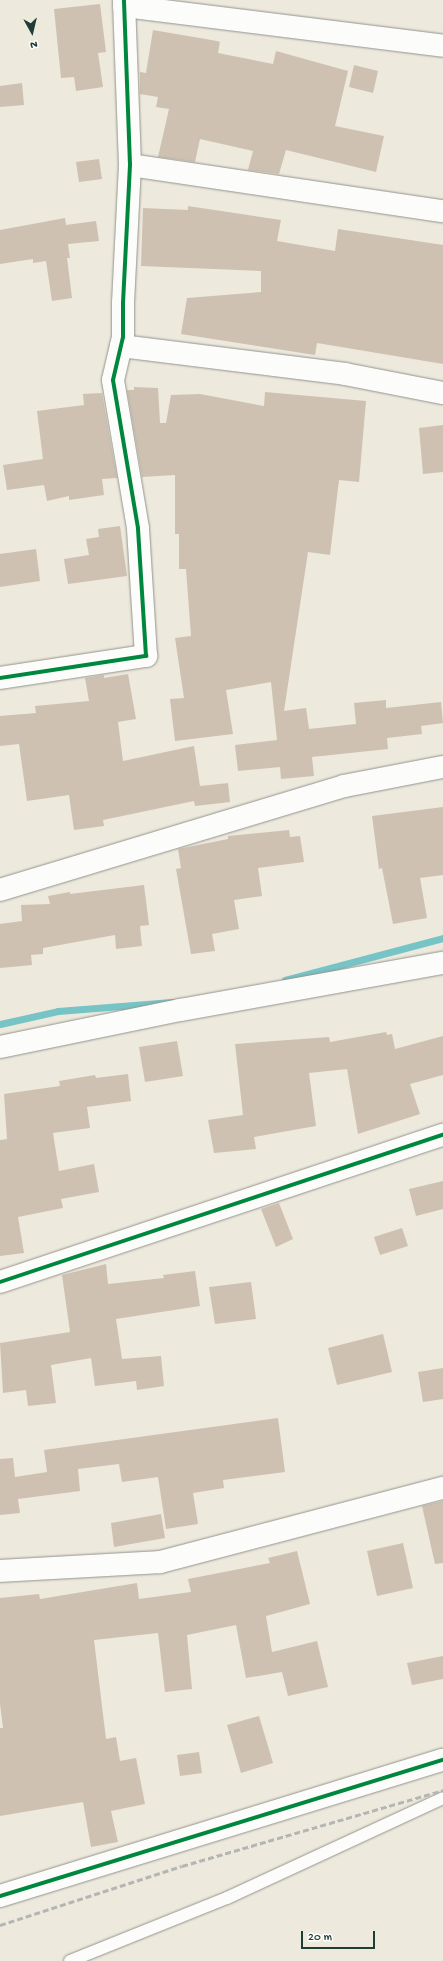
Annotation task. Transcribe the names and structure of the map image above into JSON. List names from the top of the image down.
{
  "scale_bar": "20 m",
  "north": "bottom"
}
